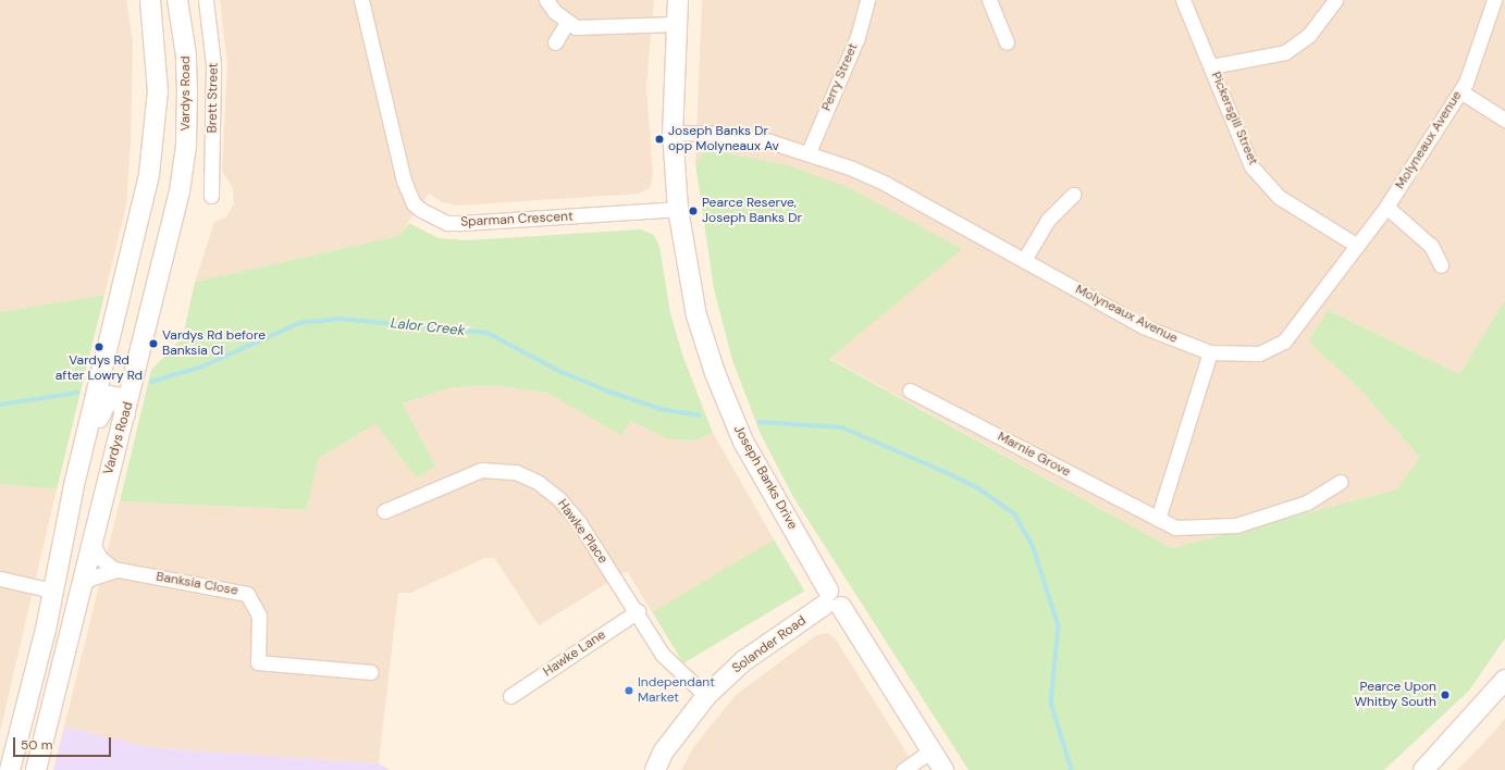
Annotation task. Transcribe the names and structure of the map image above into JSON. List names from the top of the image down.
{
  "streets": {
    "main road": ["Vardys Road", "Joseph Banks Drive", "Solander Road"],
    "street": [
      "Perry Street",
      "Brett Street",
      "Pickersgill Street",
      "Molyneaux Avenue",
      "Sparman Crescent",
      "Marnie Grove",
      "Hawke Place",
      "Banksia Close",
      "Hawke Lane"
    ]
  },
  "crossings": [
    ["Perry Street", "Molyneaux Avenue"],
    ["Vardys Road", "Banksia Close"],
    ["Pickersgill Street", "Molyneaux Avenue"],
    ["Molyneaux Avenue", "Joseph Banks Drive"],
    ["Sparman Crescent", "Joseph Banks Drive"],
    ["Joseph Banks Drive", "Solander Road"],
    ["Hawke Place", "Solander Road"],
    ["Hawke Place", "Hawke Lane"]
  ],
  "water": ["Lalor Creek"],
  "places": [
    "Joseph Banks Dr opp Molyneaux Av",
    "Pearce Reserve, Joseph Banks Dr",
    "Vardys Rd before Banksia Cl",
    "Vardys Rd after Lowry Rd",
    "Independant Market",
    "Pearce Upon Whitby South"
  ],
  "scale_bar": "50 m"
}
